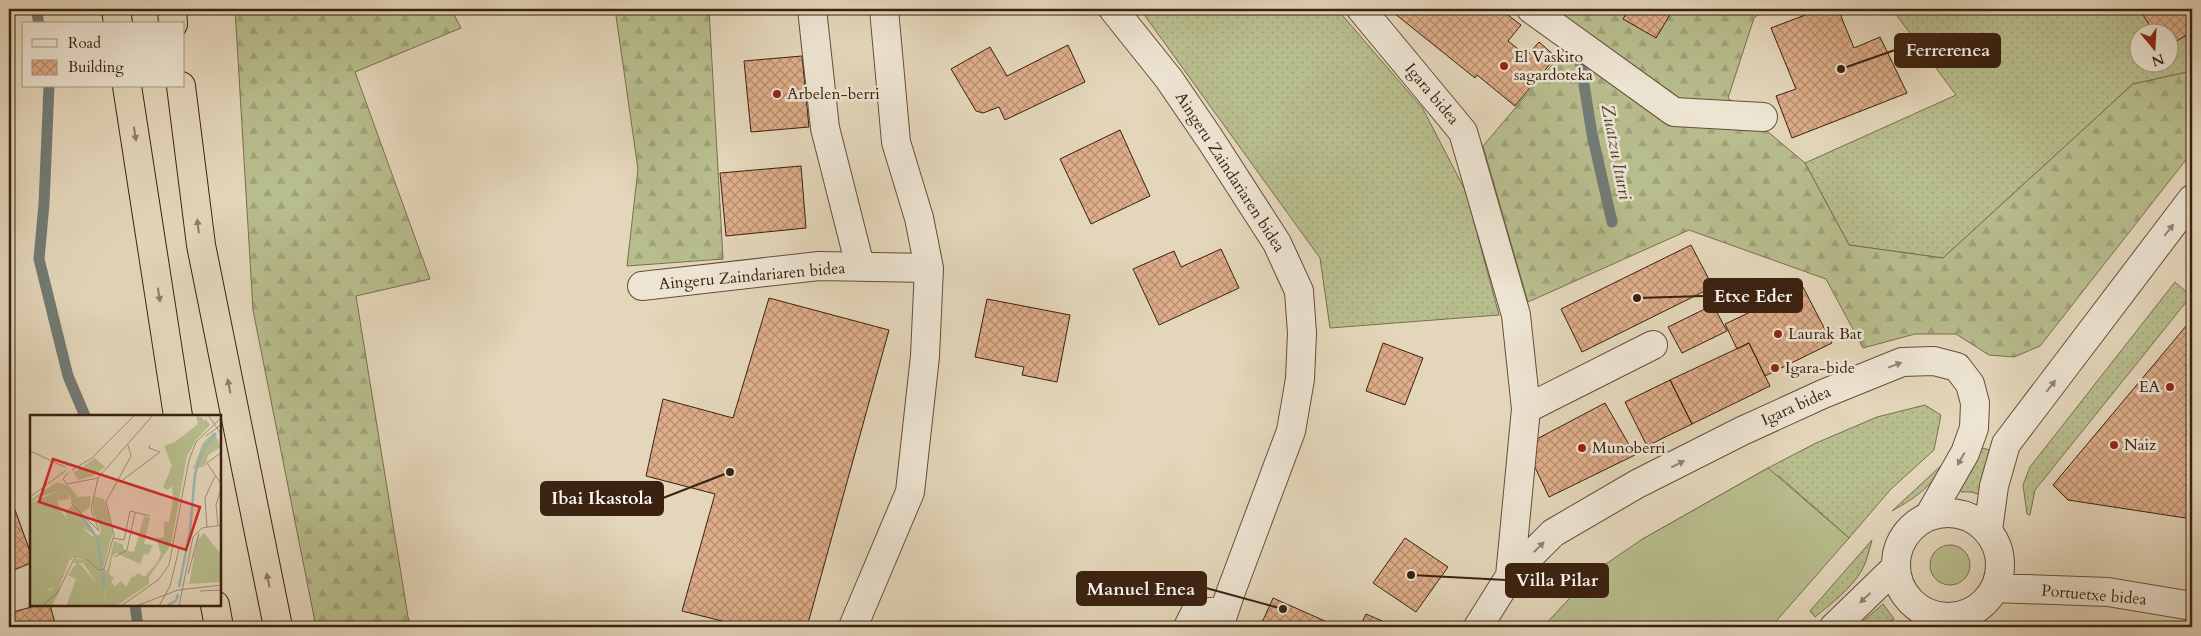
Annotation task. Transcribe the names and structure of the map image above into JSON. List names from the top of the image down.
{
  "streets": {
    "street": ["Igara bidea", "Aingeru Zaindariaren bidea", "Portuetxe bidea"]
  },
  "crossings": [
    ["Igara bidea", "Portuetxe bidea"]
  ],
  "water": ["Zuatzu Iturri"],
  "places": [
    "El Vaskito sagardoteka",
    "Ferrerenea",
    "Arbelen-berri",
    "Etxe Eder",
    "Laurak Bat",
    "Igara-bide",
    "EA",
    "Naiz",
    "Munoberri",
    "Ibai Ikastola",
    "Villa Pilar",
    "Manuel Enea"
  ],
  "legend": ["Road", "Building"],
  "north": "bottom"
}
